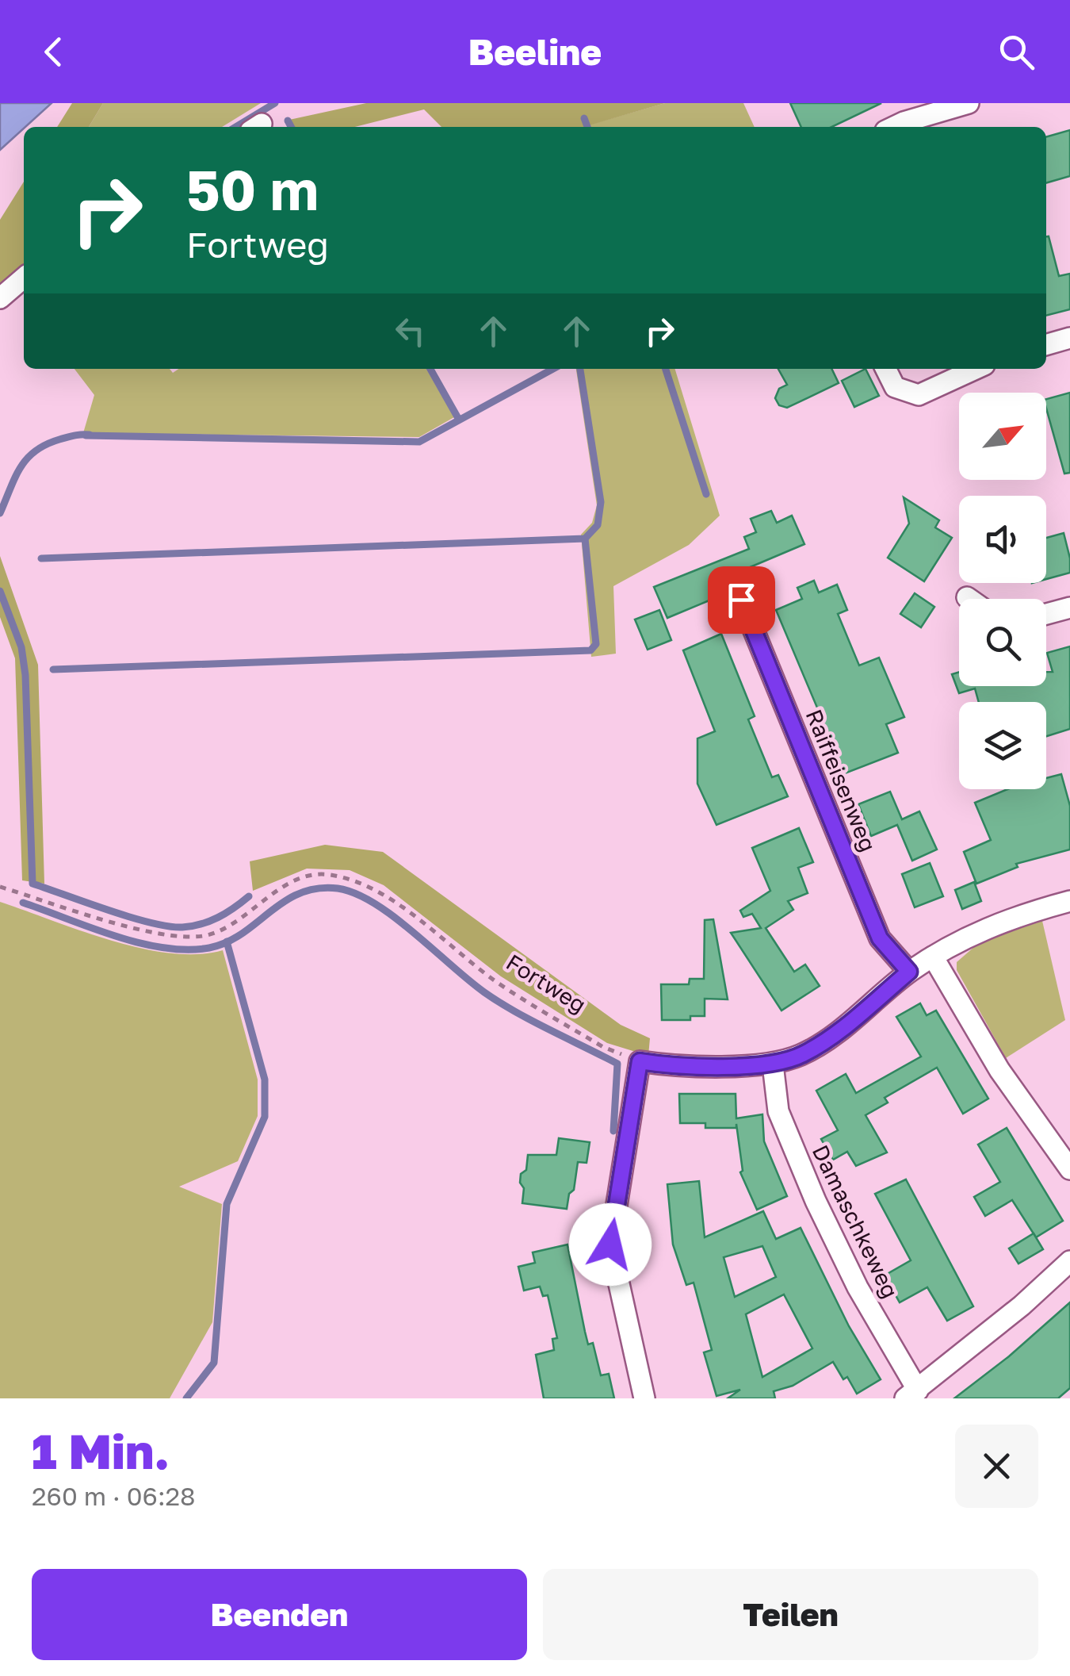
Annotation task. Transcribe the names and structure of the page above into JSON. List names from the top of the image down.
{
  "streets": {
    "street": ["Raiffeisenweg", "Damaschkeweg"],
    "path": ["Fortweg"]
  },
  "north": "top right",
  "page": {
    "header": "Beeline",
    "turn": ["50 m", "Fortweg"],
    "heading": ["1 Min.", "260 m · 06:28"],
    "buttons": ["Beenden", "Teilen"]
  }
}
